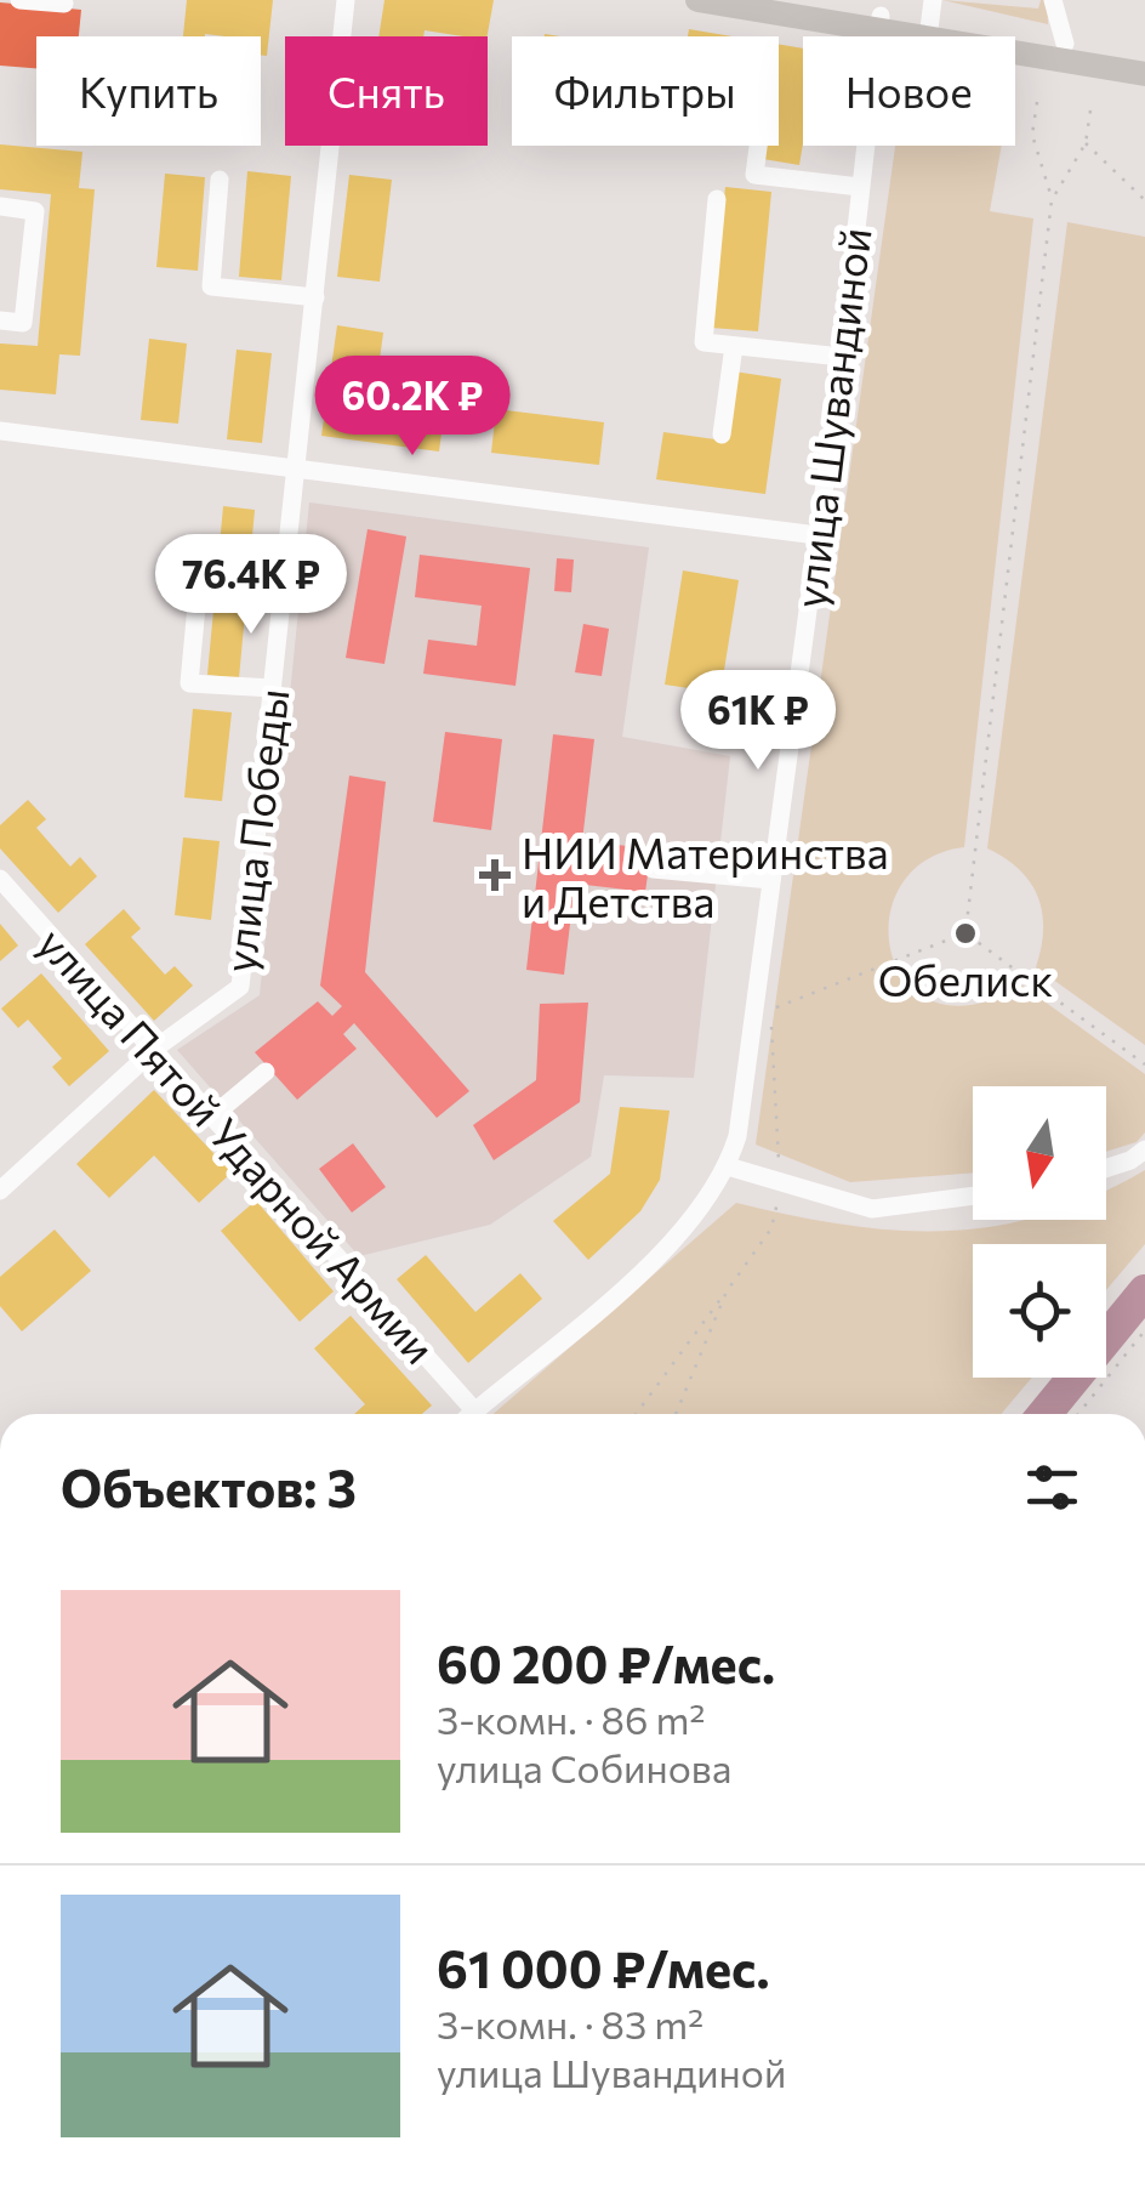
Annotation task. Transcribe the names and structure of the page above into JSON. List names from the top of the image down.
{
  "streets": {
    "street": ["улица Шувандиной", "улица Победы", "улица Пятой Ударной Армии"]
  },
  "crossings": [
    ["улица Шувандиной", "улица Пятой Ударной Армии"],
    ["улица Победы", "улица Пятой Ударной Армии"]
  ],
  "places": {
    "health": ["НИИ Материнства и Детства"],
    "other": ["Обелиск"]
  },
  "north": "bottom",
  "page": {
    "chip": [
      "Купить",
      "Снять",
      "Фильтры",
      "Новое"
    ],
    "price": ["60.2K ₽", "76.4K ₽", "61K ₽"],
    "heading": "Объектов: 3",
    "list": [
      {
        "name": "60 200 ₽/мес.",
        "note": "3-комн. · 86 m² · улица Собинова"
      },
      {
        "name": "61 000 ₽/мес.",
        "note": "3-комн. · 83 m² · улица Шувандиной"
      }
    ]
  }
}
